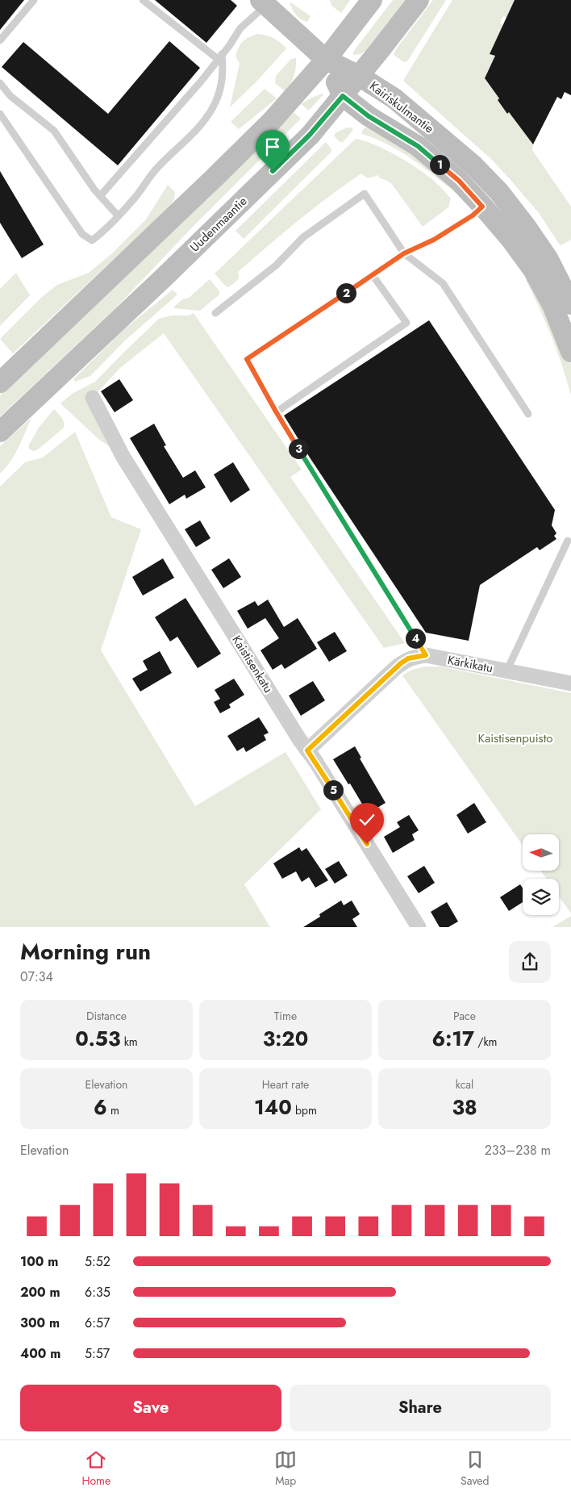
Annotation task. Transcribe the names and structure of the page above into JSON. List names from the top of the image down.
{
  "streets": {
    "main road": ["Kairiskulmantie", "Uudenmaantie"],
    "street": ["Kaistisenkatu", "Kärkikatu"]
  },
  "crossings": [
    ["Kairiskulmantie", "Uudenmaantie"],
    ["Kaistisenkatu", "Kärkikatu"]
  ],
  "parks": ["Kaistisenpuisto"],
  "north": "left",
  "page": {
    "pins": [
      "1",
      "2",
      "3",
      "4",
      "5"
    ],
    "heading": ["Morning run", "07:34"],
    "stats": [
      ["Distance", "0.53 km"],
      ["Time", "3:20"],
      ["Pace", "6:17 /km"],
      ["Elevation", "6 m"],
      ["Heart rate", "140 bpm"],
      ["kcal", "38"]
    ],
    "chart": ["Elevation", "233–238 m"],
    "list": [
      {
        "name": "100 m",
        "note": "5:52"
      },
      {
        "name": "200 m",
        "note": "6:35"
      },
      {
        "name": "300 m",
        "note": "6:57"
      },
      {
        "name": "400 m",
        "note": "5:57"
      }
    ],
    "buttons": ["Save", "Share"],
    "tabs": ["Home", "Map", "Saved"]
  }
}
